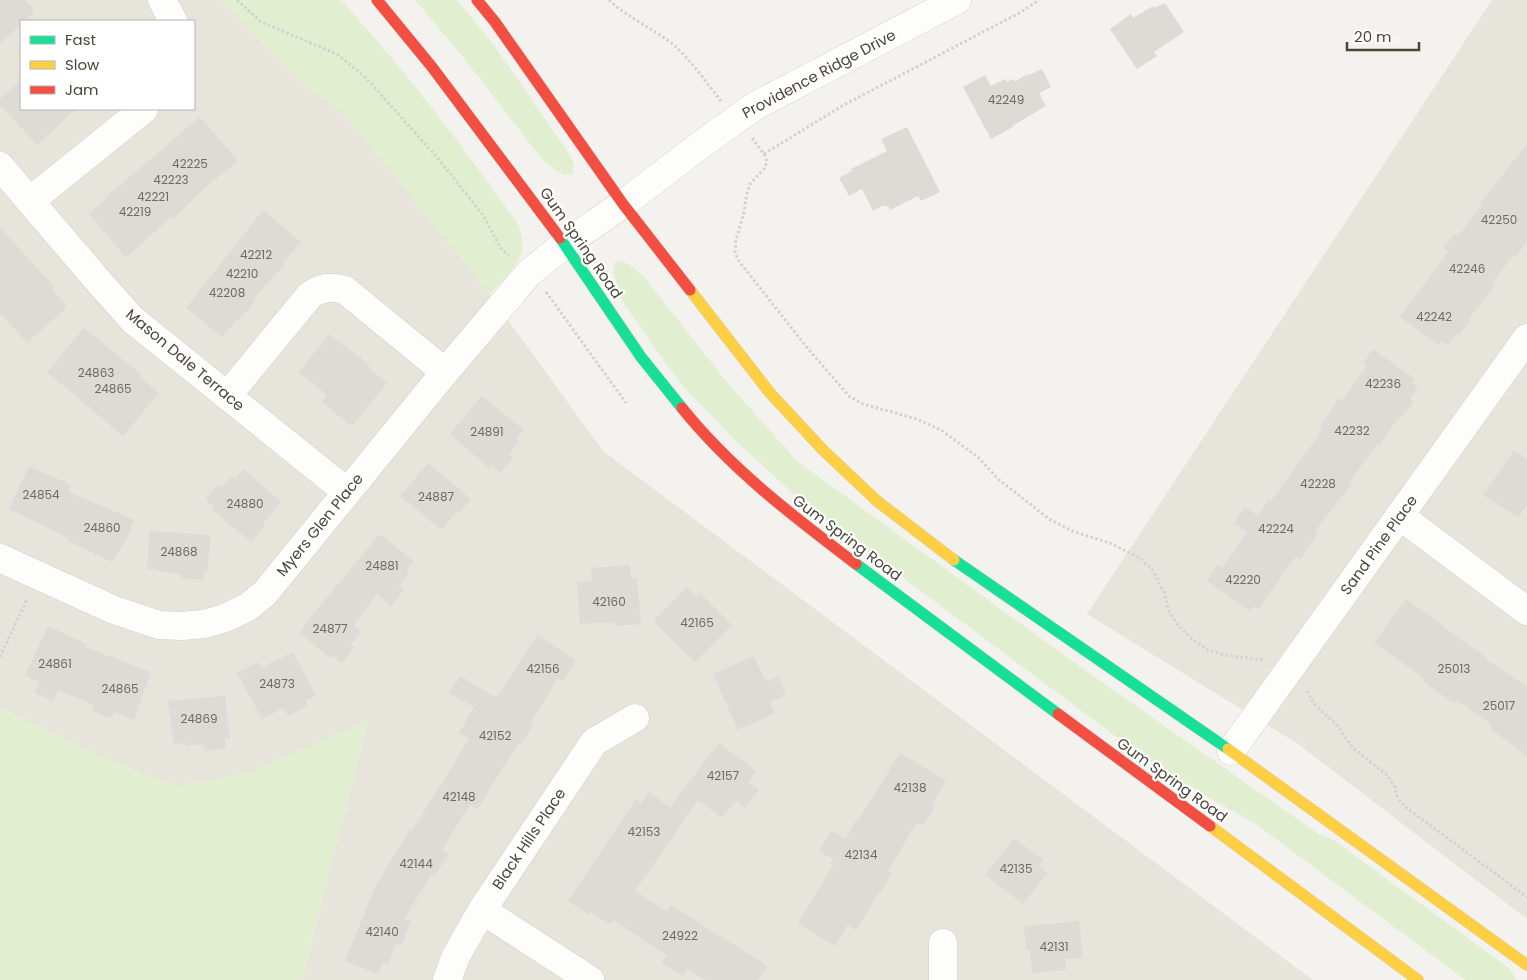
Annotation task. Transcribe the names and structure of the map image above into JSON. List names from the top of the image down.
{
  "streets": {
    "main road": ["Gum Spring Road"],
    "street": [
      "Providence Ridge Drive",
      "Mason Dale Terrace",
      "Myers Glen Place",
      "Sand Pine Place",
      "Black Hills Place"
    ]
  },
  "crossings": [
    ["Providence Ridge Drive", "Gum Spring Road"],
    ["Providence Ridge Drive", "Myers Glen Place"],
    ["Gum Spring Road", "Myers Glen Place"],
    ["Mason Dale Terrace", "Myers Glen Place"]
  ],
  "house_numbers": [
    "42249",
    "42225",
    "42223",
    "42221",
    "42219",
    "42250",
    "42212",
    "42246",
    "42210",
    "42208",
    "42242",
    "24863",
    "42236",
    "24865",
    "42232",
    "24891",
    "42228",
    "24854",
    "24887",
    "24880",
    "24860",
    "42224",
    "24868",
    "24881",
    "42220",
    "42160",
    "42165",
    "24877",
    "24861",
    "42156",
    "25013",
    "24873",
    "24865",
    "25017",
    "24869",
    "42152",
    "42157",
    "42138",
    "42148",
    "42153",
    "42134",
    "42144",
    "42135",
    "42140",
    "24922",
    "42131"
  ],
  "legend": ["Fast", "Slow", "Jam"],
  "scale_bar": "20 m"
}
